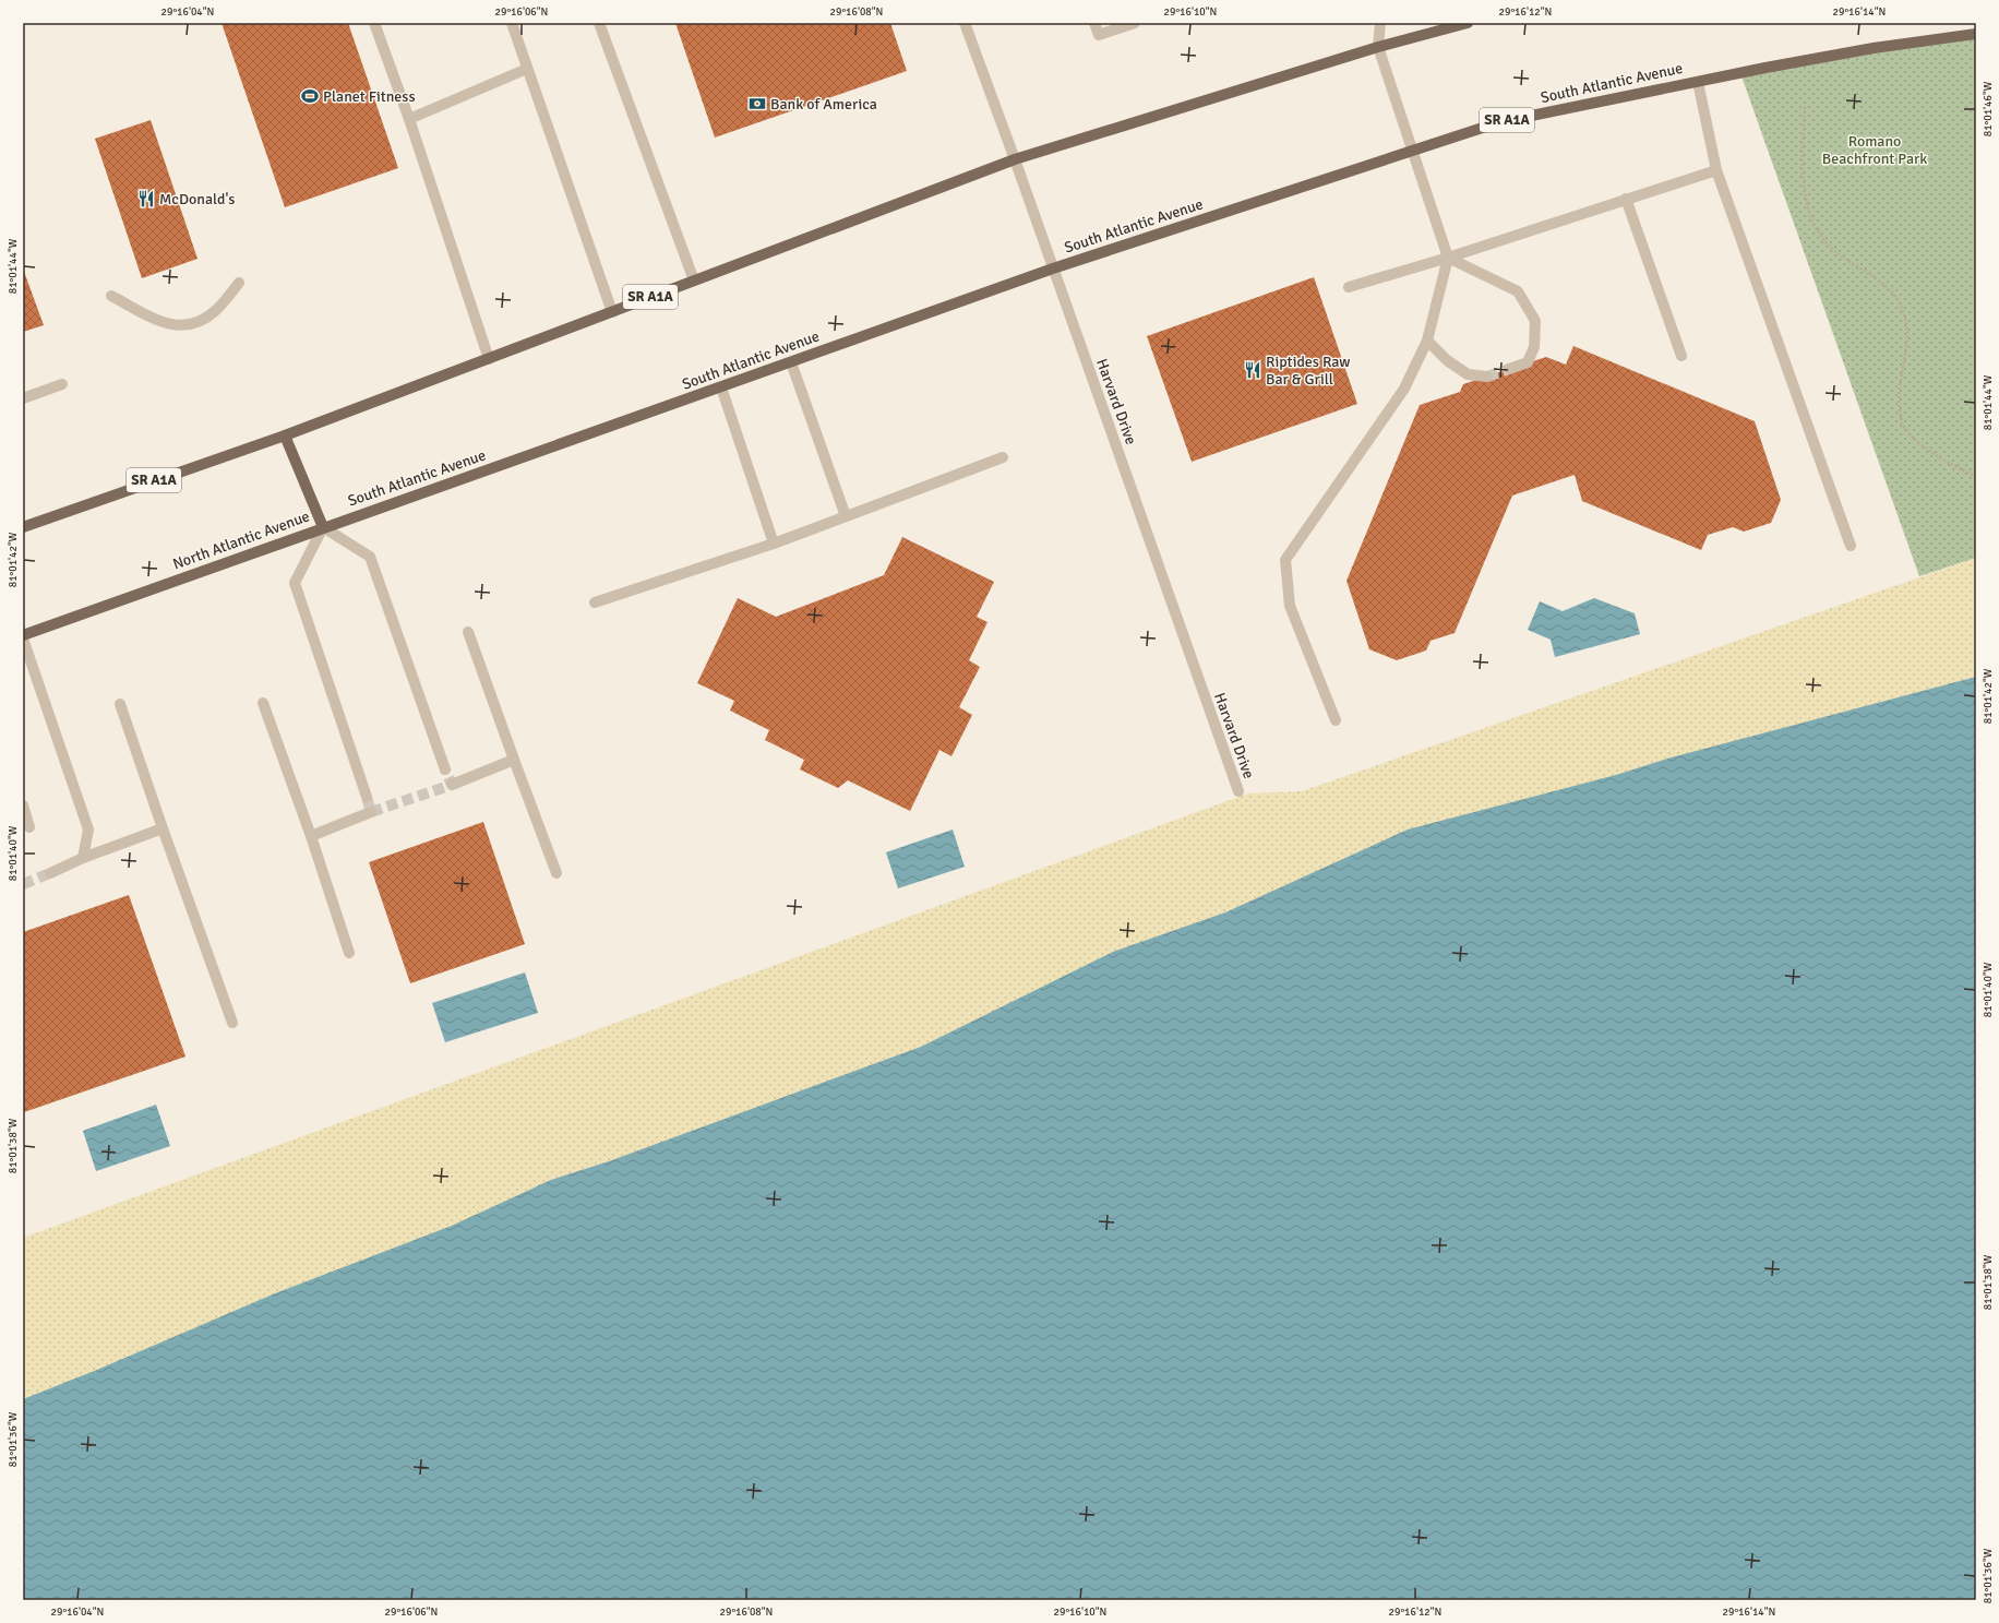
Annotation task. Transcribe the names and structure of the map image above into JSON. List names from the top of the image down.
{
  "streets": {
    "main road": ["South Atlantic Avenue", "SR A1A", "North Atlantic Avenue"],
    "street": ["Harvard Drive"]
  },
  "crossings": [
    ["South Atlantic Avenue", "Harvard Drive"],
    ["South Atlantic Avenue", "North Atlantic Avenue"],
    ["SR A1A", "Harvard Drive"]
  ],
  "parks": ["Romano Beachfront Park"],
  "places": {
    "sports": ["Planet Fitness"],
    "bank": ["Bank of America"],
    "restaurant": ["McDonald's", "Riptides Raw Bar & Grill"]
  },
  "coordinates": [
    "29°16'04\"N",
    "29°16'06\"N",
    "29°16'08\"N",
    "29°16'10\"N",
    "29°16'12\"N",
    "29°16'14\"N",
    "81°01'46\"W",
    "81°01'44\"W",
    "81°01'42\"W",
    "81°01'40\"W",
    "81°01'38\"W",
    "81°01'36\"W"
  ]
}
